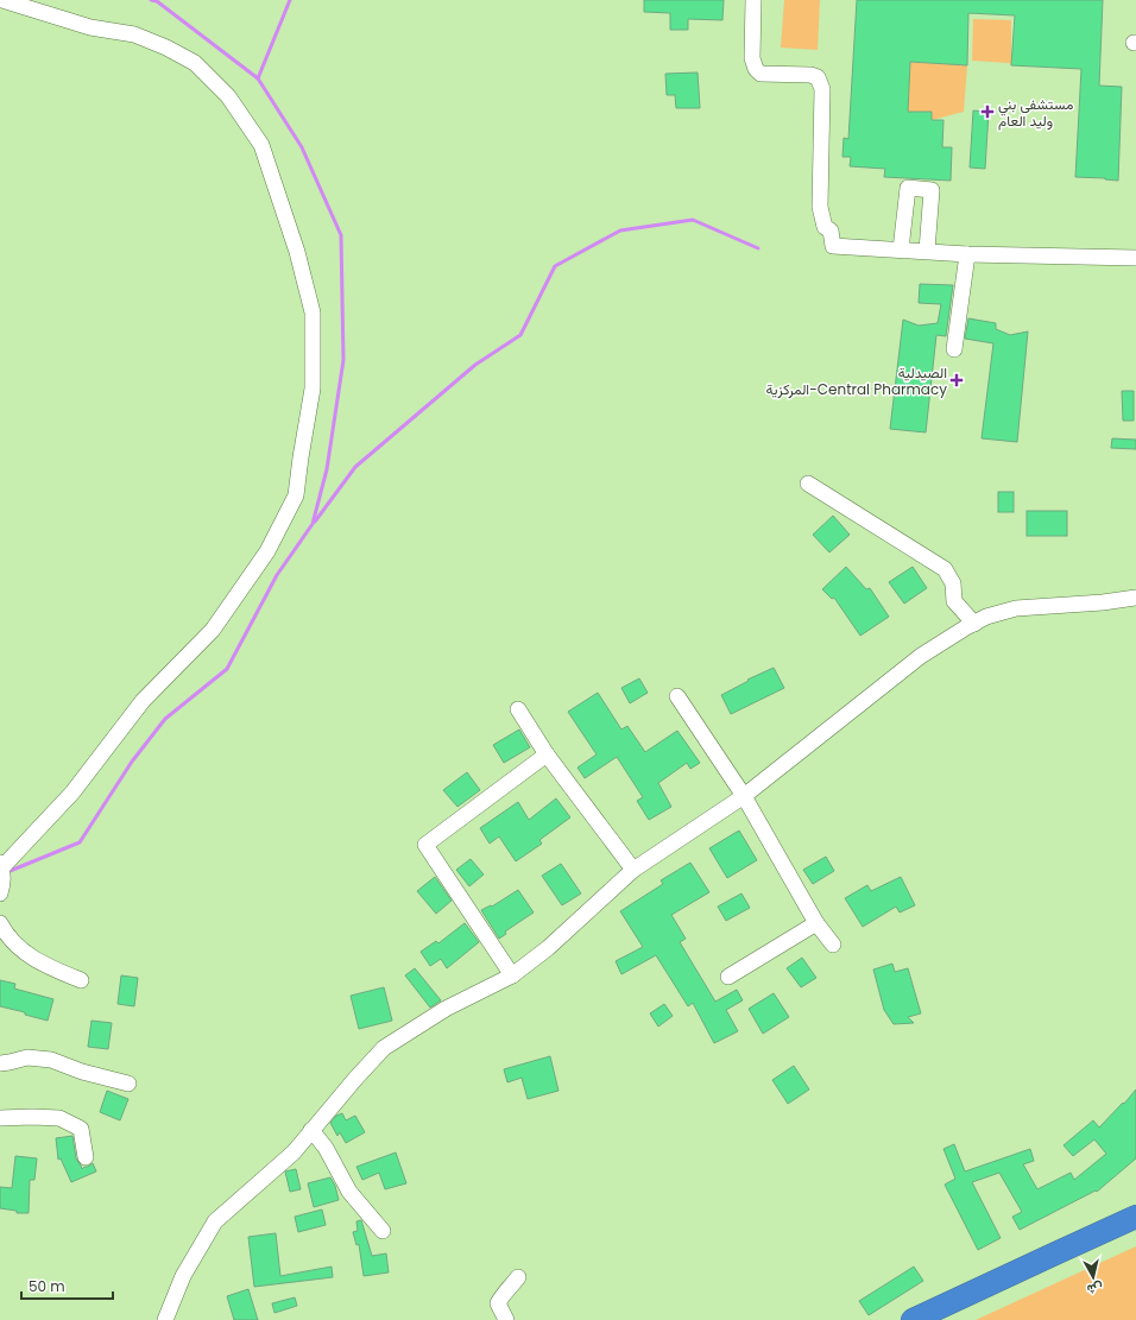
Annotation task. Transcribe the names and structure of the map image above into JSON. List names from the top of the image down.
{
  "places": {
    "health": ["مستشفى بني وليد العام", "الصيدلية المركزية-Central Pharmacy"]
  },
  "scale_bar": "50 m",
  "north": "bottom"
}
